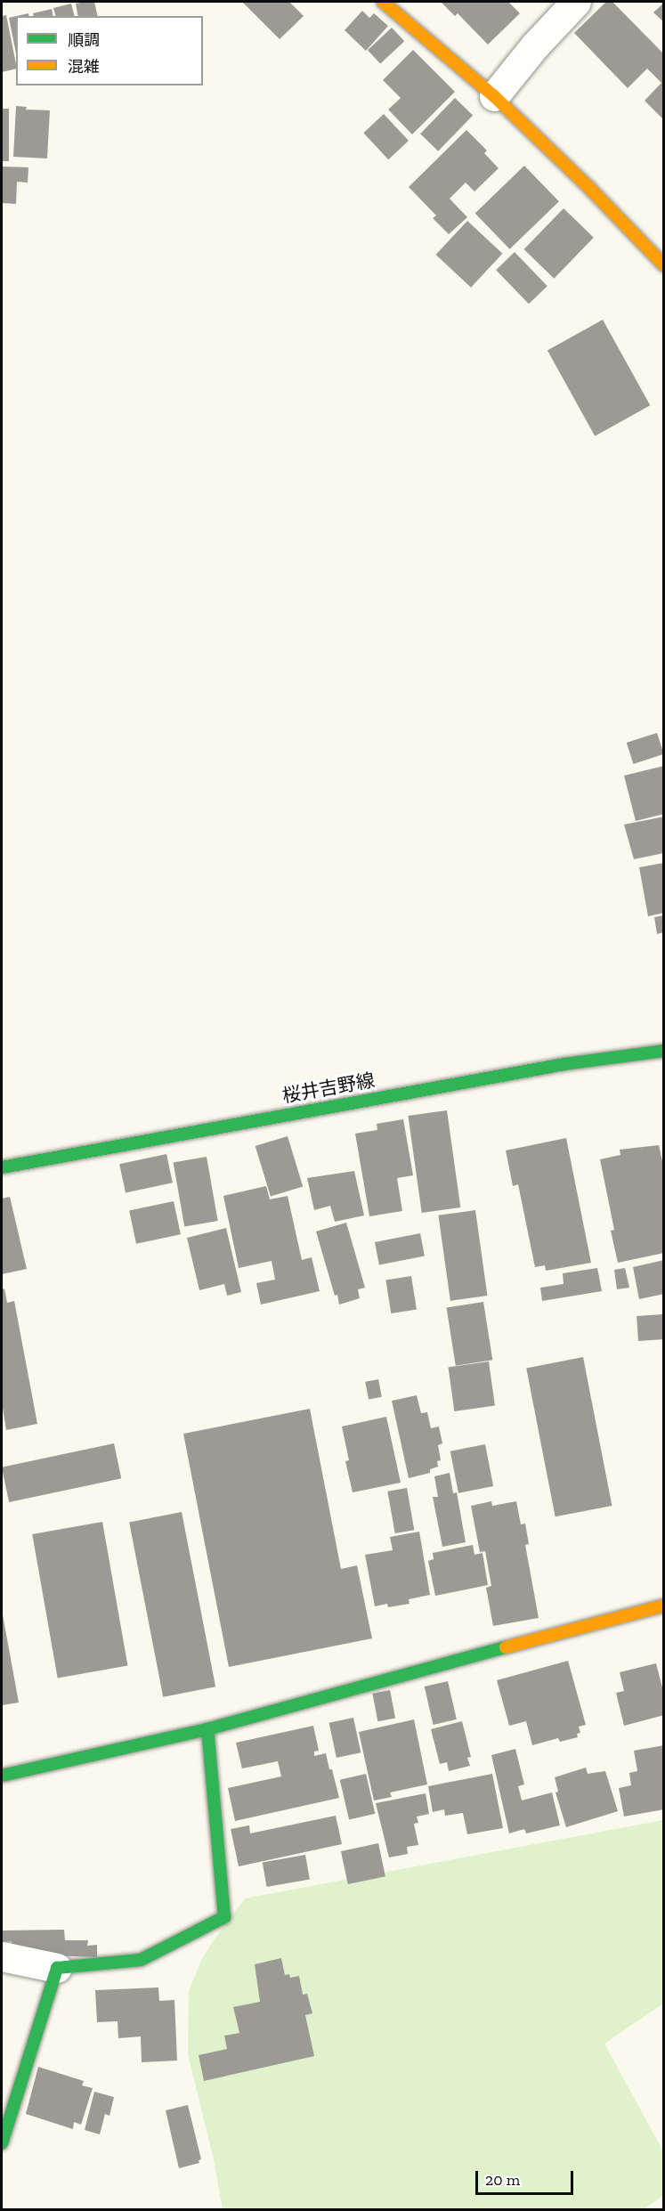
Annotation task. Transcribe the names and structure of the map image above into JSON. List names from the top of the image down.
{
  "streets": {
    "street": ["桜井吉野線"]
  },
  "legend": ["順調", "混雑"],
  "scale_bar": "20 m"
}
